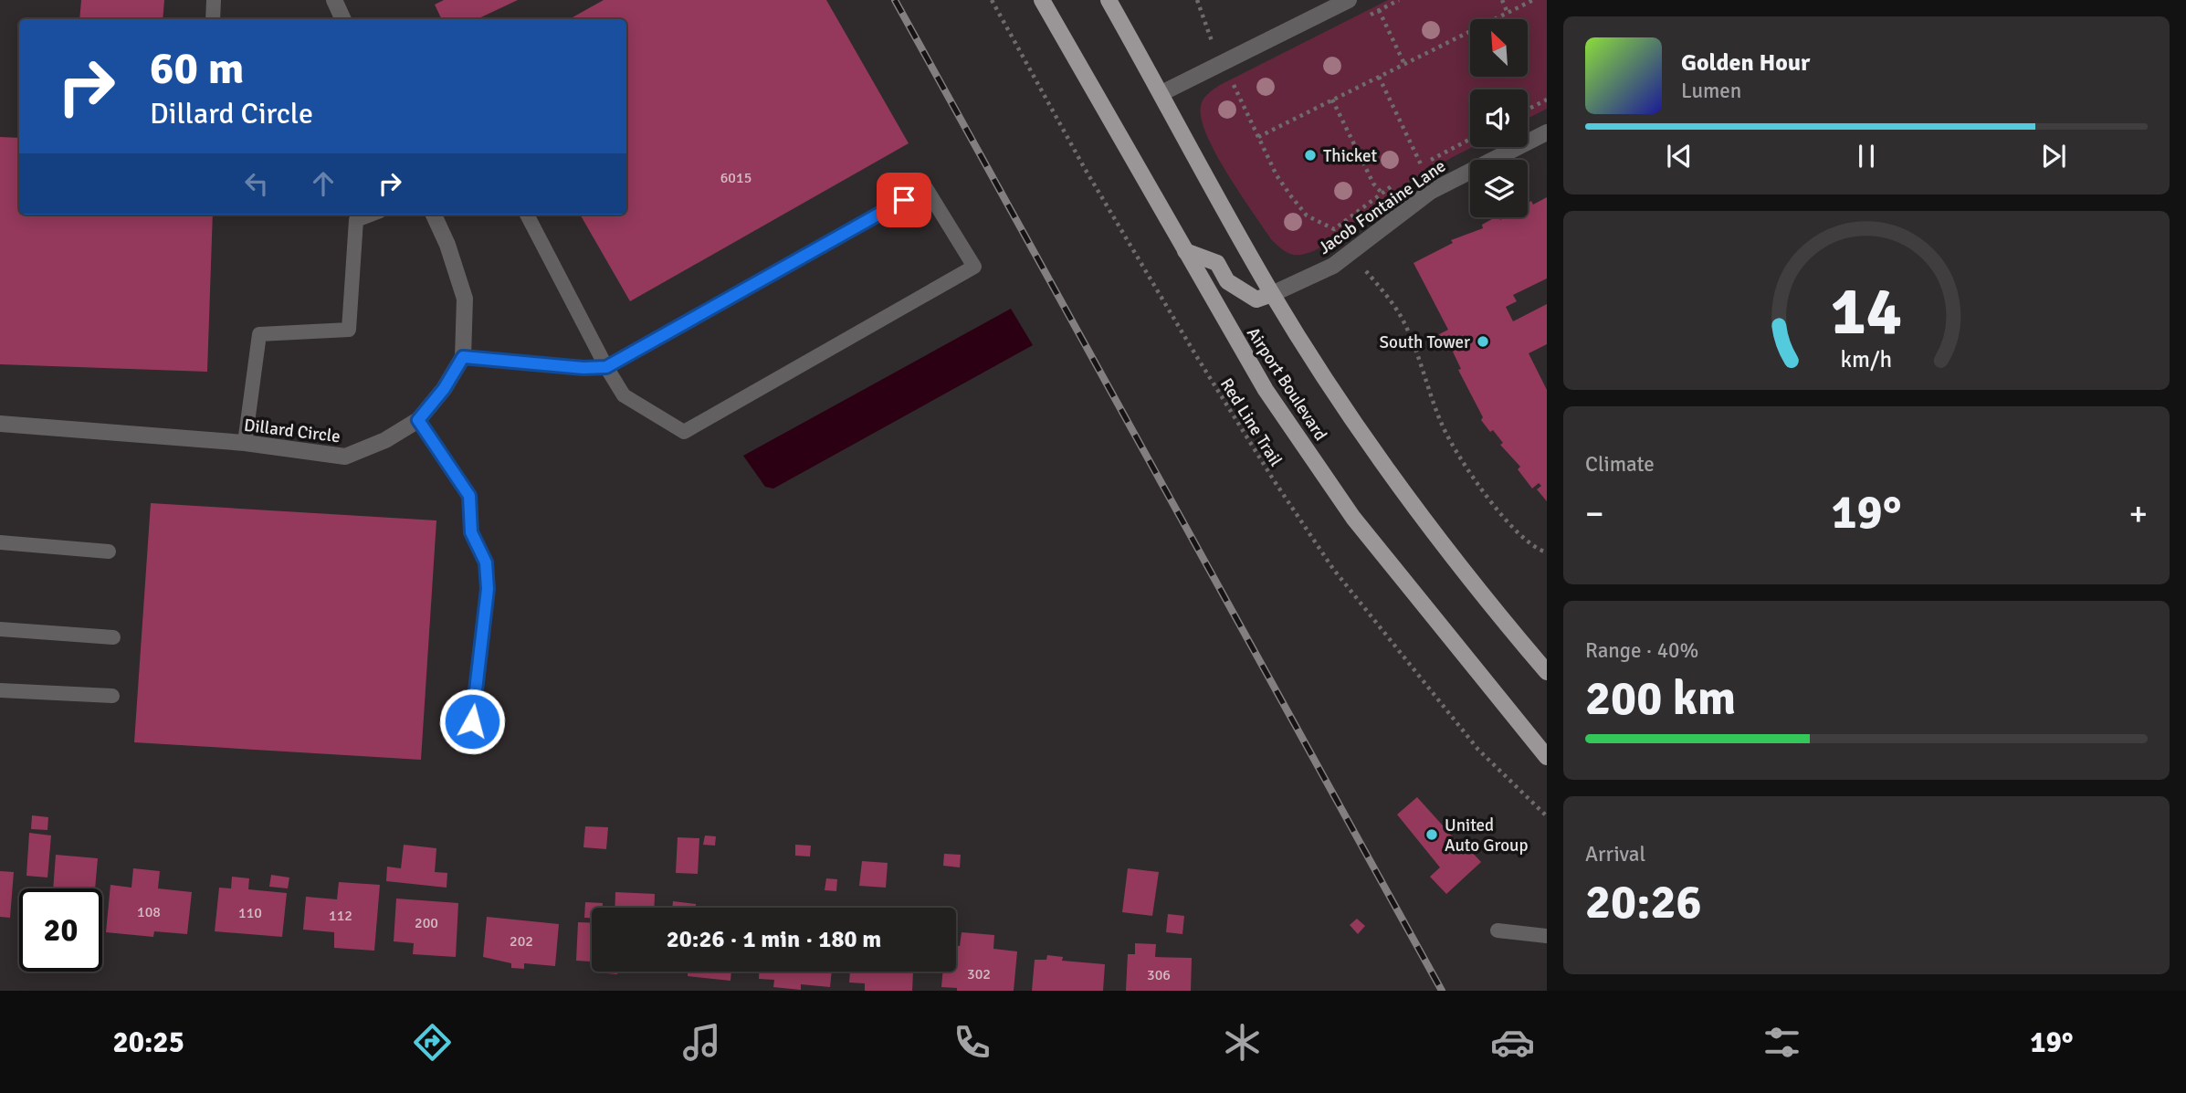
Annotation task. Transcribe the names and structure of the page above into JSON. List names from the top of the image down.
{
  "streets": {
    "main road": ["Airport Boulevard"],
    "street": ["Jacob Fontaine Lane", "Dillard Circle"],
    "path": ["Red Line Trail"]
  },
  "crossings": [
    ["Jacob Fontaine Lane", "Airport Boulevard"]
  ],
  "places": ["Thicket", "South Tower", "United Auto Group"],
  "house_numbers": [
    "6015",
    "108",
    "110",
    "112",
    "200",
    "202",
    "302",
    "306"
  ],
  "north": "top left",
  "page": {
    "turn": ["60 m", "Dillard Circle"],
    "song": ["Golden Hour", "Lumen"],
    "tile": [
      "Climate",
      ["Range · 40%", "200 km"],
      ["Arrival", "20:26"]
    ],
    "heat": ["−", "19°", "+"],
    "limit": "20",
    "trip": "20:26 · 1 min · 180 m",
    "tabs": ["20:25", "19°"],
    "gauge": ["14", "km/h"]
  }
}
